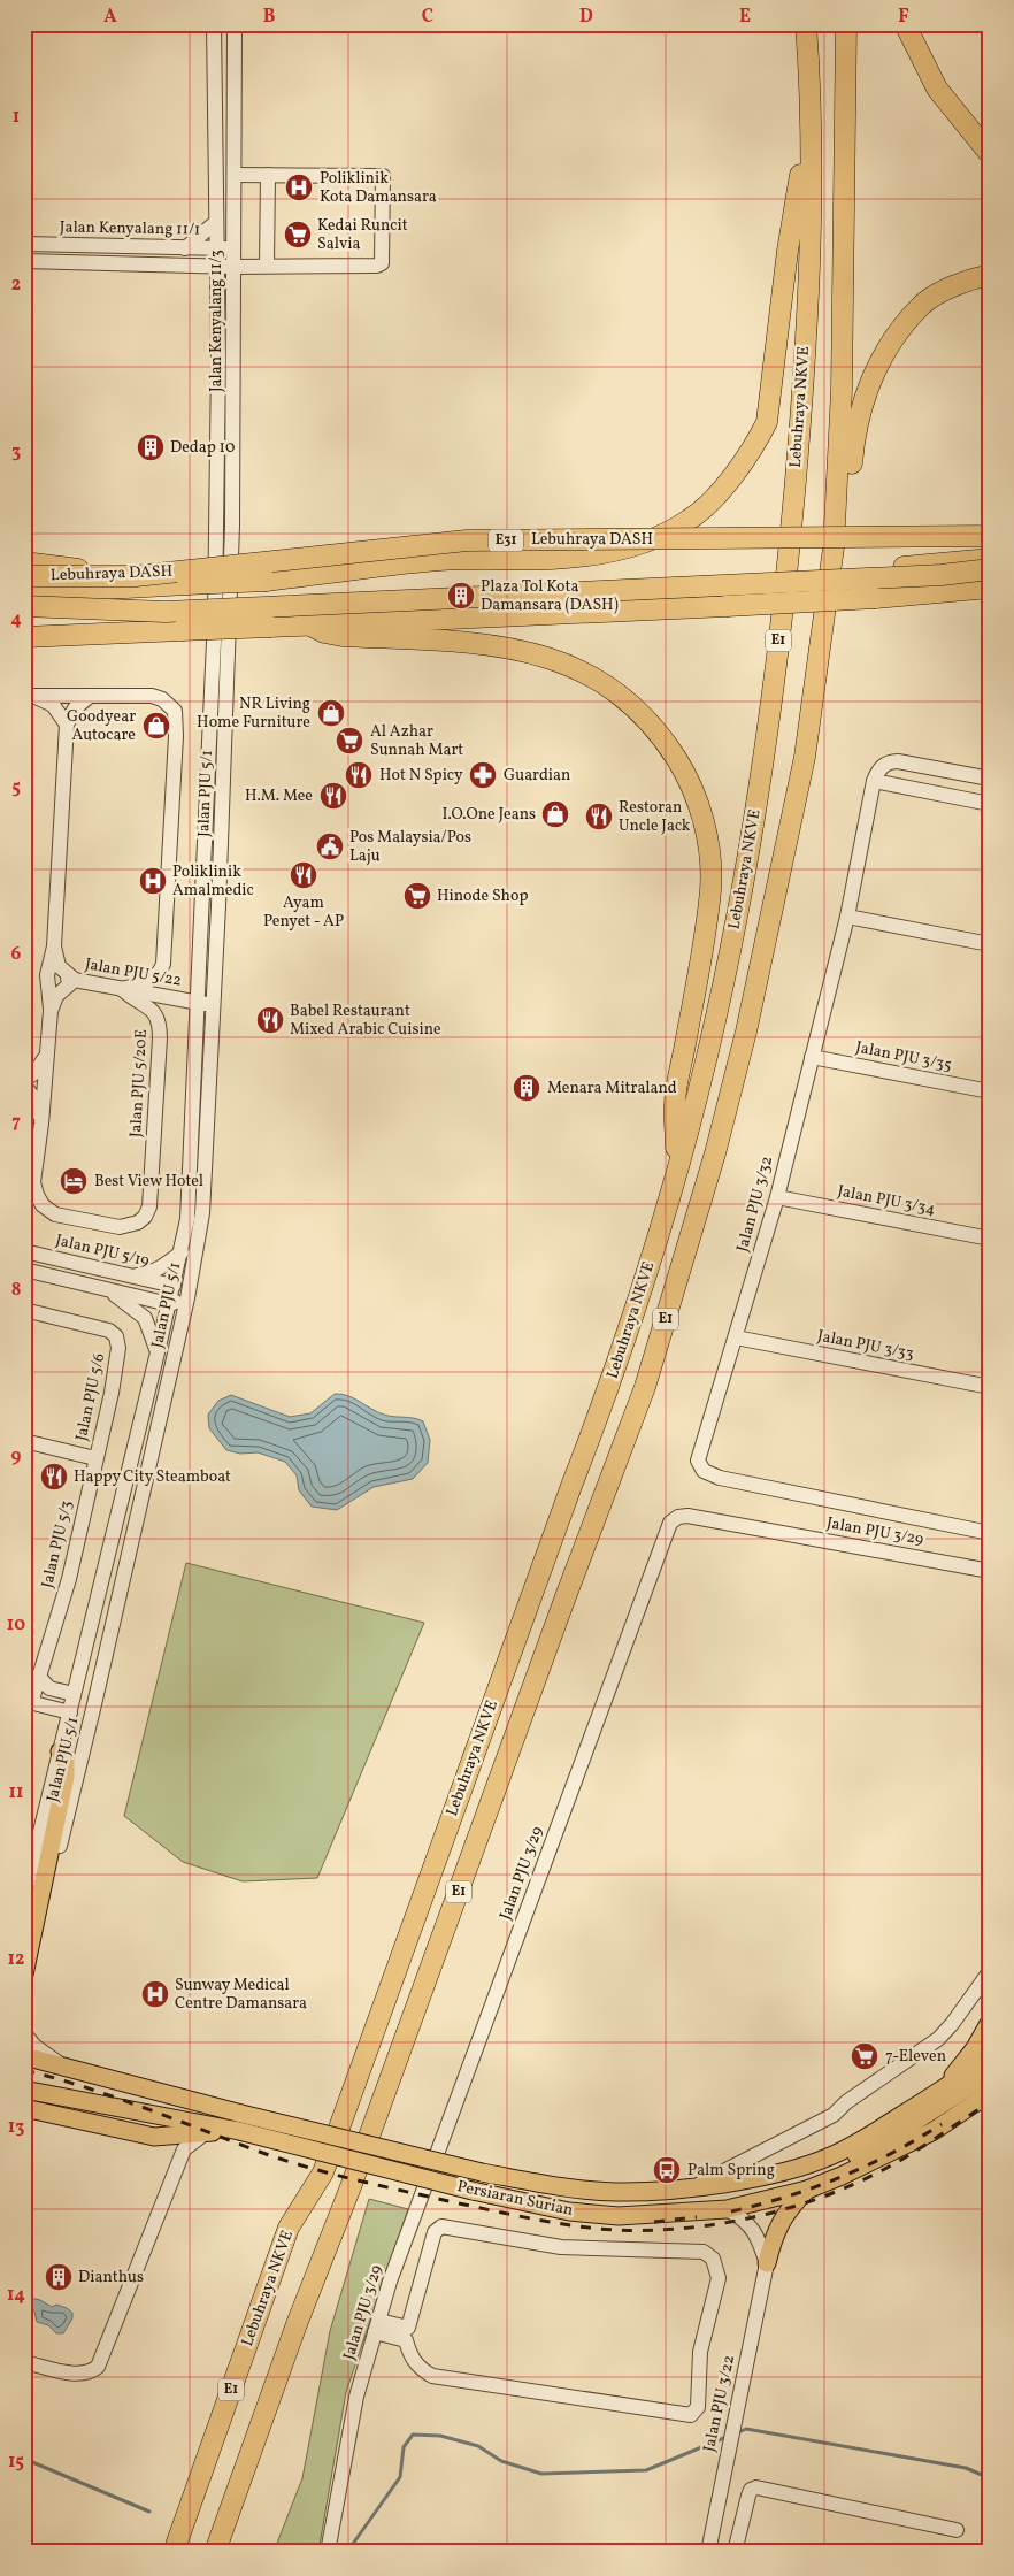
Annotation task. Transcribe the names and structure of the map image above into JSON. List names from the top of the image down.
{
  "streets": {
    "highway": [
      "Lebuhraya NKVE",
      "Lebuhraya DASH",
      "E31",
      "E1"
    ],
    "main road": ["Persiaran Surian"],
    "street": [
      "Jalan Kenyalang 11/1",
      "Jalan Kenyalang 11/3",
      "Jalan PJU 5/1",
      "Jalan PJU 5/22",
      "Jalan PJU 3/35",
      "Jalan PJU 5/20E",
      "Jalan PJU 3/34",
      "Jalan PJU 3/32",
      "Jalan PJU 5/19",
      "Jalan PJU 3/33",
      "Jalan PJU 5/6",
      "Jalan PJU 3/29",
      "Jalan PJU 5/3",
      "Jalan PJU 3/22"
    ]
  },
  "crossings": [
    ["Jalan Kenyalang 11/1", "Jalan Kenyalang 11/3"],
    ["Jalan Kenyalang 11/3", "Jalan PJU 5/1"],
    ["Jalan PJU 5/1", "Jalan PJU 5/22"],
    ["Jalan PJU 5/1", "Jalan PJU 5/19"],
    ["Jalan PJU 5/22", "Jalan PJU 5/20E"],
    ["Jalan PJU 3/35", "Jalan PJU 3/32"],
    ["Jalan PJU 3/34", "Jalan PJU 3/32"],
    ["Jalan PJU 3/32", "Jalan PJU 3/33"],
    ["Jalan PJU 5/6", "Jalan PJU 5/3"]
  ],
  "places": {
    "hospital": ["Poliklinik Kota Damansara", "Poliklinik Amalmedic", "Sunway Medical Centre Damansara"],
    "supermarket": [
      "Kedai Runcit Salvia",
      "Al Azhar Sunnah Mart",
      "Hinode Shop",
      "7-Eleven"
    ],
    "building": [
      "Dedap 10",
      "Plaza Tol Kota Damansara (DASH)",
      "Menara Mitraland",
      "Dianthus"
    ],
    "shop": ["NR Living Home Furniture", "Goodyear Autocare", "I.O.One Jeans"],
    "restaurant": [
      "Hot N Spicy",
      "H.M. Mee",
      "Restoran Uncle Jack",
      "Ayam Penyet - AP",
      "Babel Restaurant Mixed Arabic Cuisine",
      "Happy City Steamboat"
    ],
    "pharmacy": ["Guardian"],
    "public building": ["Pos Malaysia/Pos Laju"],
    "hotel": ["Best View Hotel"],
    "bus stop": ["Palm Spring"]
  },
  "grid": {
    "columns": [
      "A",
      "B",
      "C",
      "D",
      "E",
      "F"
    ],
    "rows": [
      "1",
      "2",
      "3",
      "4",
      "5",
      "6",
      "7",
      "8",
      "9",
      "10",
      "11",
      "12",
      "13",
      "14",
      "15"
    ]
  }
}
